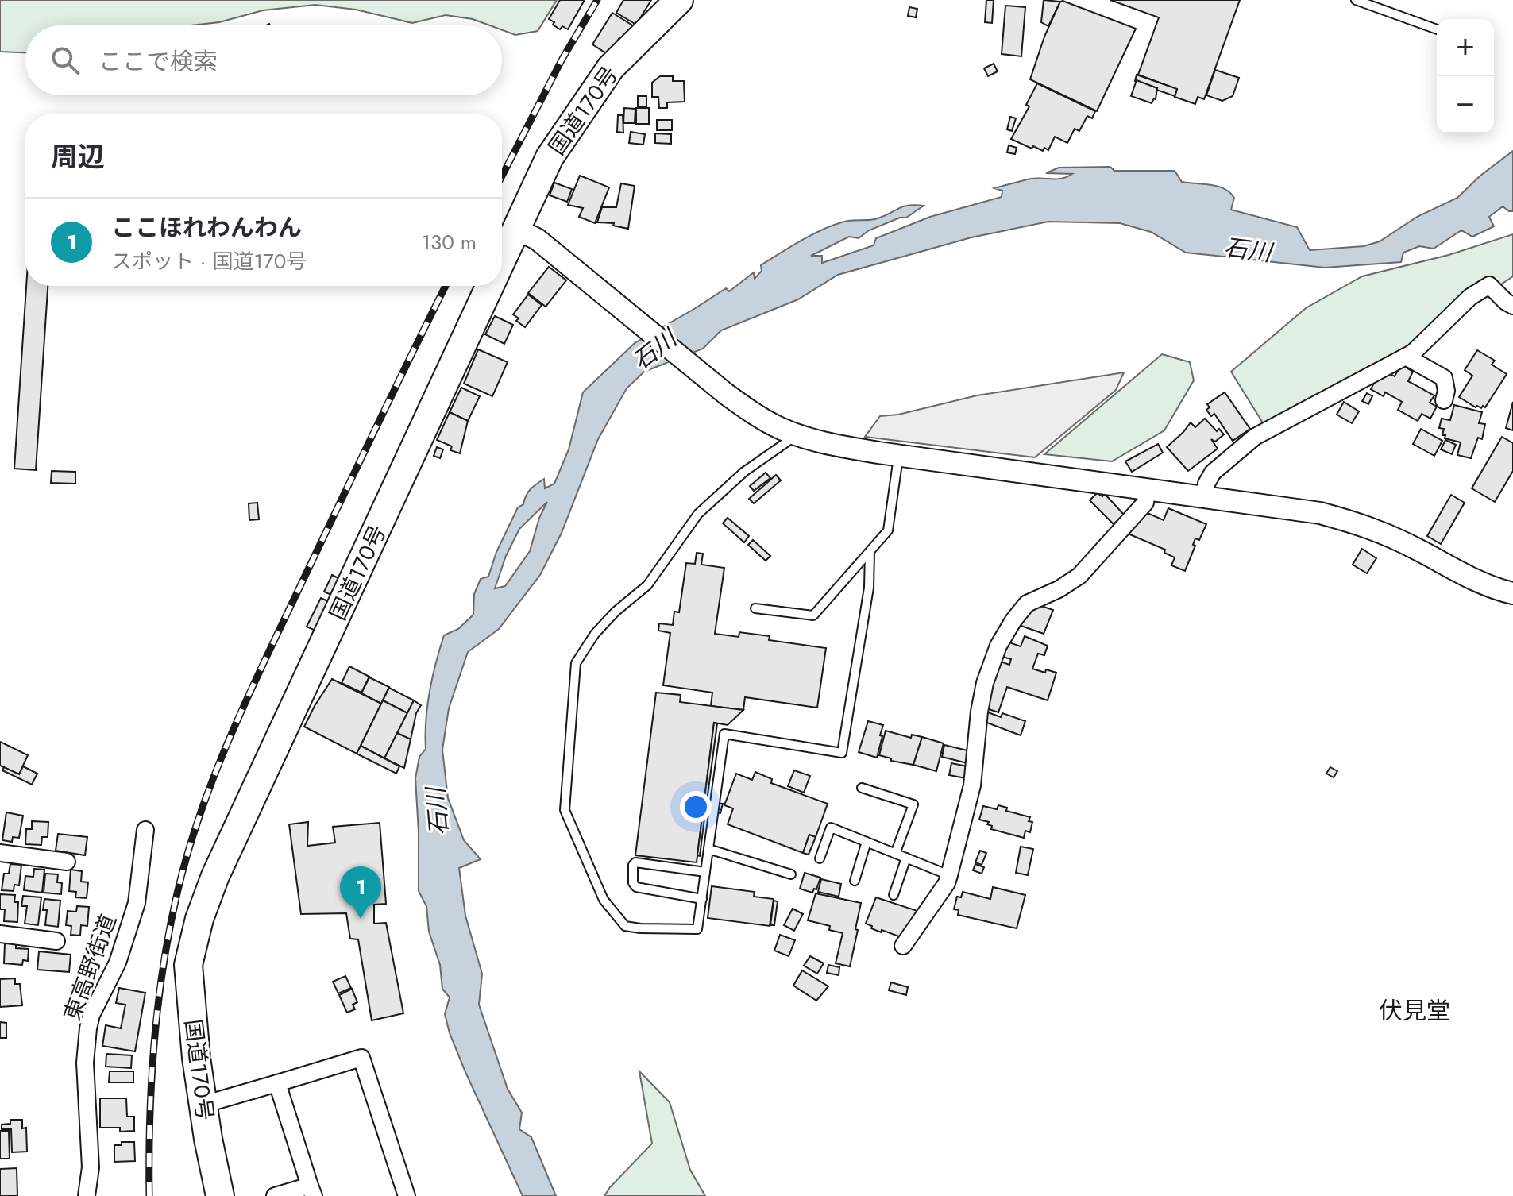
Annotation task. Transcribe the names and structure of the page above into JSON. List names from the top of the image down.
{
  "streets": {
    "highway": ["国道170号"],
    "street": ["東高野街道"]
  },
  "districts": ["伏見堂"],
  "water": ["石川"],
  "page": {
    "map_buttons": ["+", "−"],
    "search": "ここで検索",
    "heading": "周辺",
    "list": [
      {
        "mark": "1",
        "name": "ここほれわんわん",
        "note": "スポット · 国道170号",
        "value": "130 m"
      }
    ],
    "pins": "1"
  }
}
